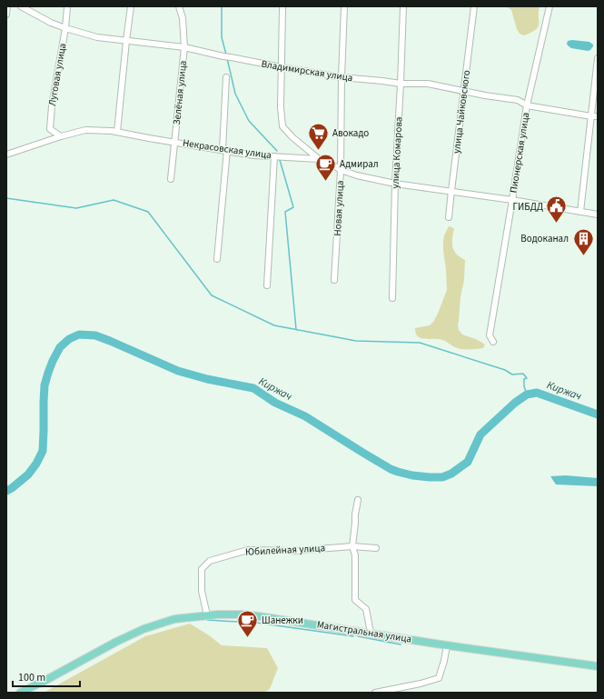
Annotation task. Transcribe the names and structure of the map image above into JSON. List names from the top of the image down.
{
  "streets": {
    "main road": ["Магистральная улица"],
    "street": [
      "Владимирская улица",
      "Луговая улица",
      "Зелёная улица",
      "улица Чайковского",
      "Некрасовская улица",
      "улица Комарова",
      "Пионерская улица",
      "Новая улица",
      "Юбилейная улица"
    ]
  },
  "crossings": [
    ["Владимирская улица", "Луговая улица"],
    ["Владимирская улица", "Зелёная улица"],
    ["Владимирская улица", "улица Чайковского"],
    ["Владимирская улица", "улица Комарова"],
    ["Владимирская улица", "Пионерская улица"],
    ["Владимирская улица", "Новая улица"],
    ["Луговая улица", "Некрасовская улица"],
    ["Зелёная улица", "Некрасовская улица"],
    ["улица Чайковского", "Некрасовская улица"],
    ["Некрасовская улица", "улица Комарова"],
    ["Некрасовская улица", "Пионерская улица"],
    ["Некрасовская улица", "Новая улица"],
    ["Юбилейная улица", "Магистральная улица"]
  ],
  "water": ["Киржач"],
  "places": {
    "supermarket": ["Авокадо"],
    "cafe": ["Адмирал", "Шанежки"],
    "public building": ["ГИБДД"],
    "building": ["Водоканал"]
  },
  "scale_bar": "100 m"
}
